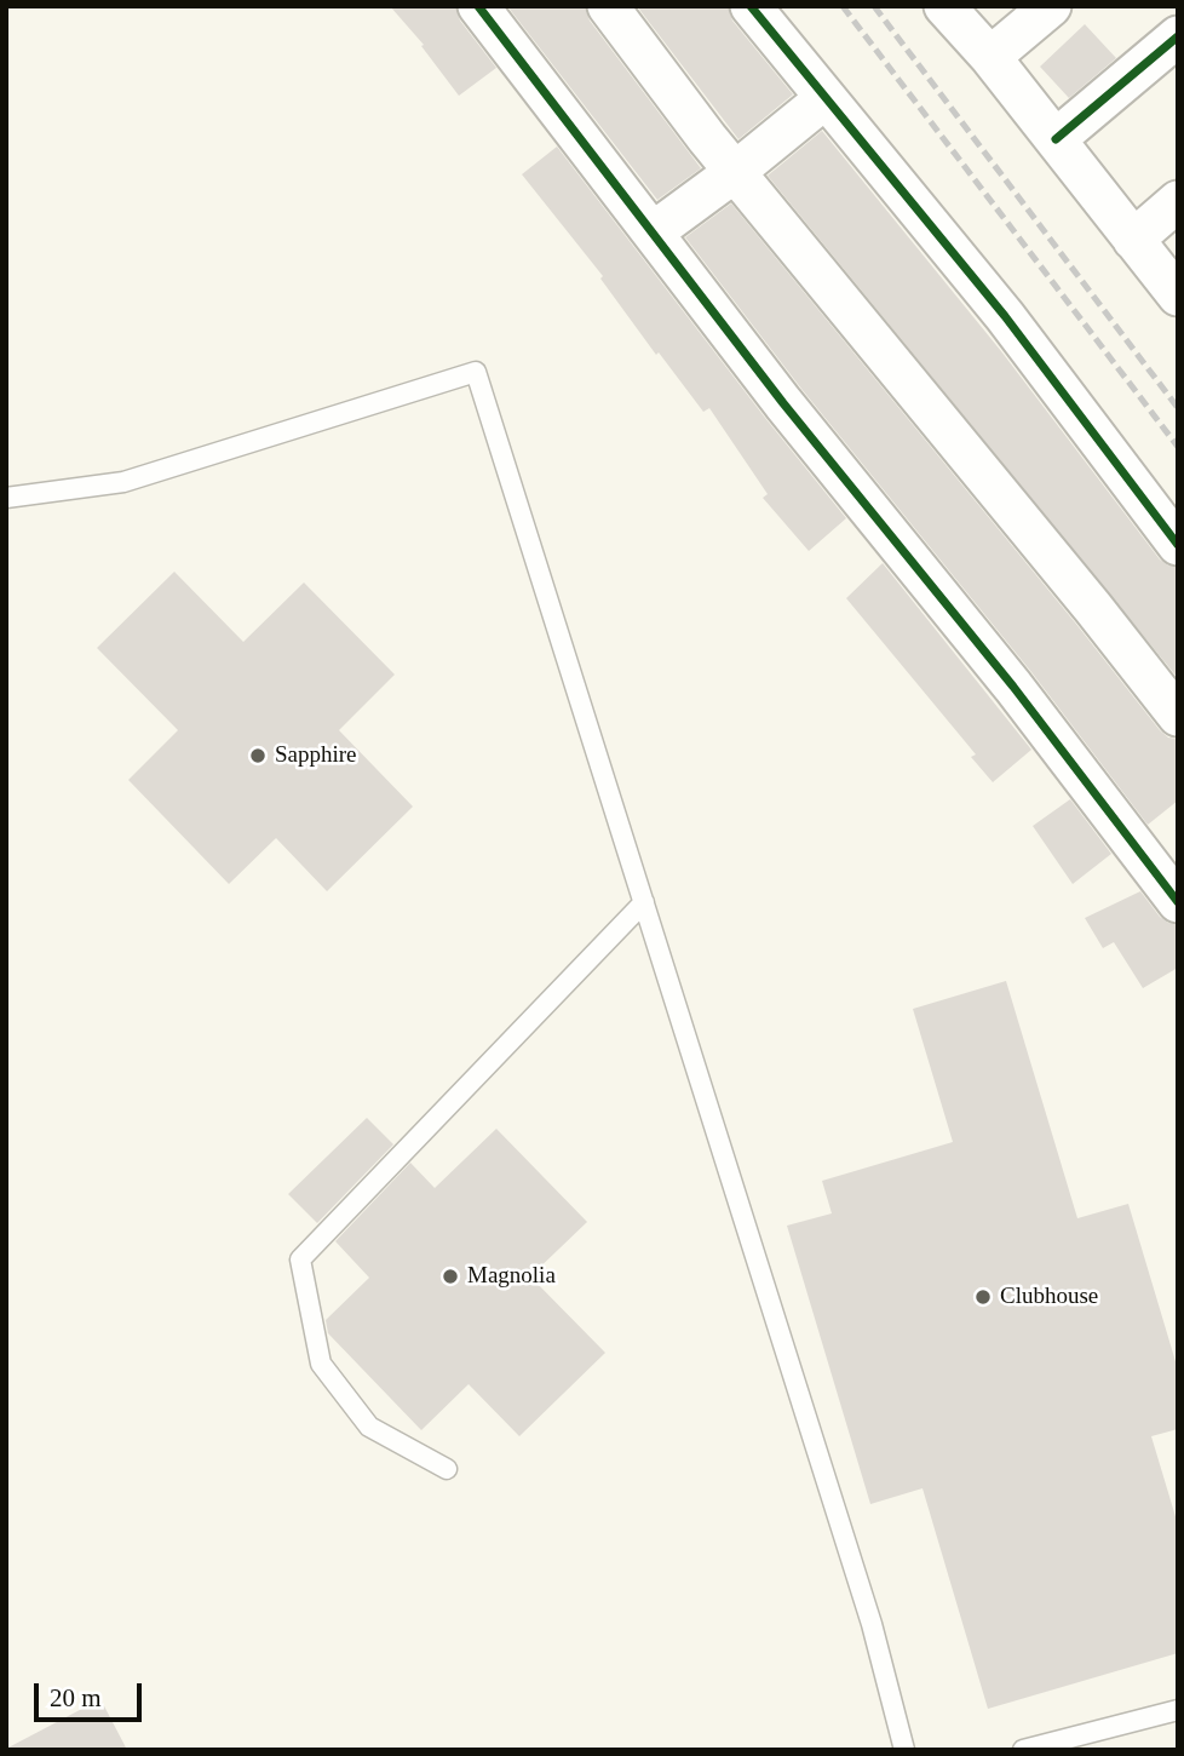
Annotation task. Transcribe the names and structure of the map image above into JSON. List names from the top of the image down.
{
  "places": ["Sapphire", "Magnolia", "Clubhouse"],
  "scale_bar": "20 m"
}
